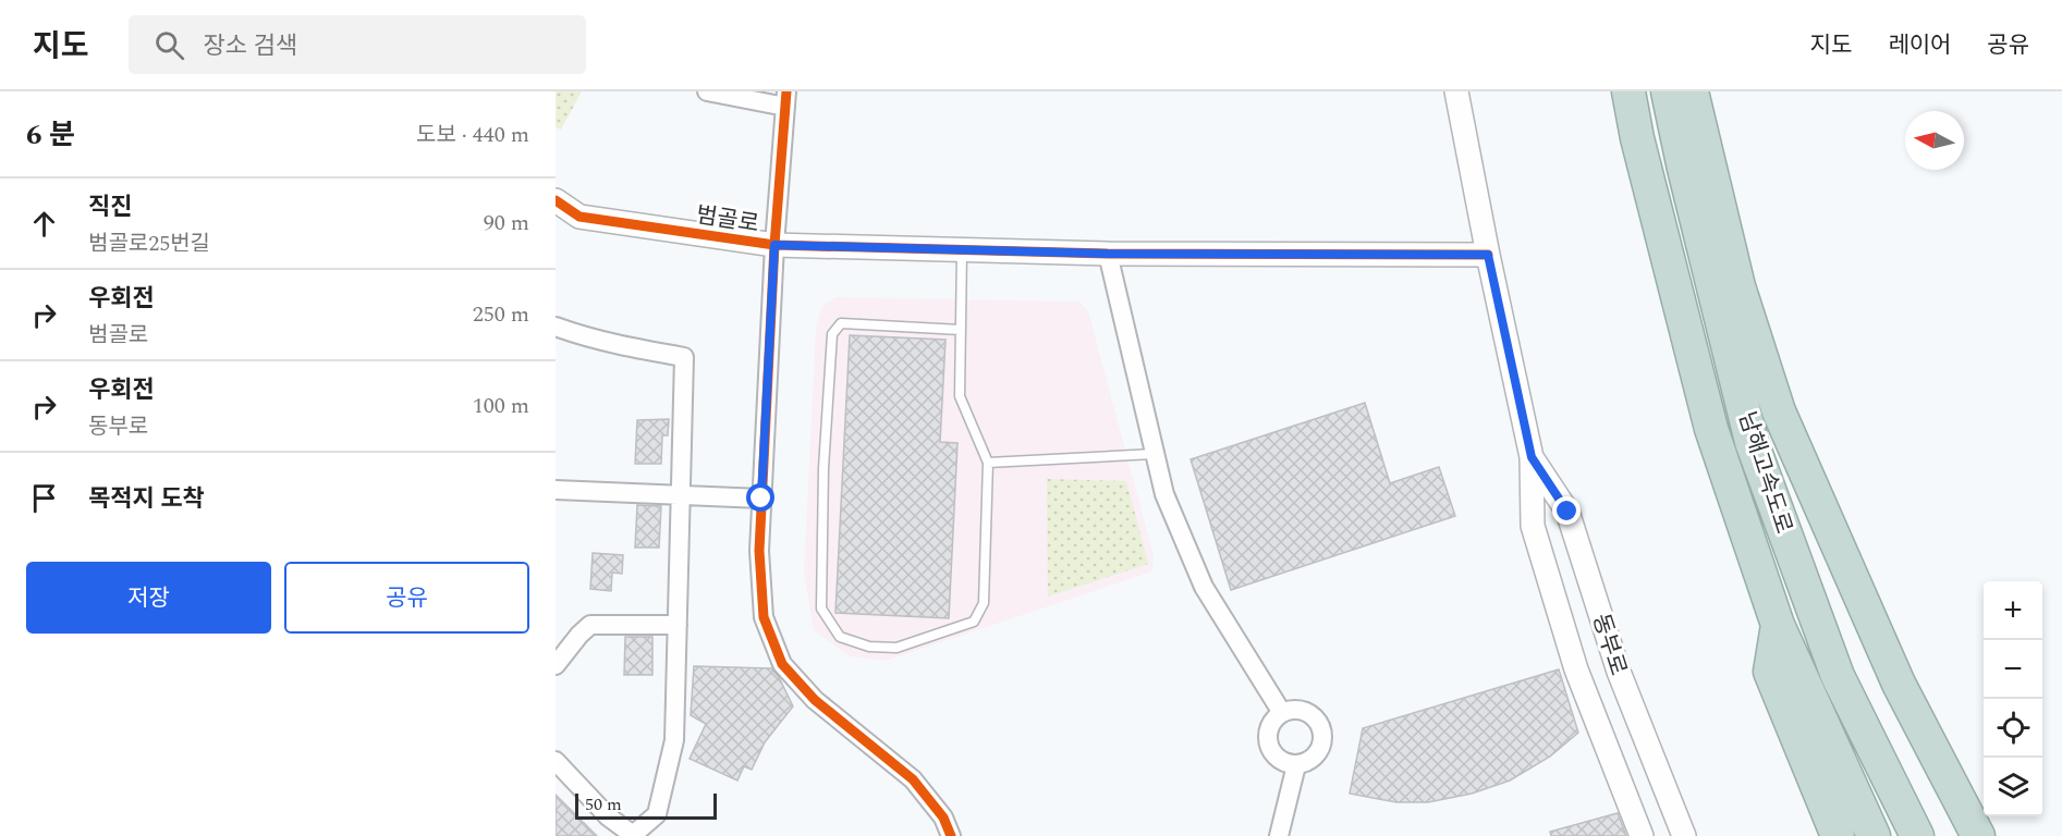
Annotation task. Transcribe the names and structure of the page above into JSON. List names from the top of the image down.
{
  "streets": {
    "highway": ["남해고속도로"],
    "street": ["범골로", "동부로"]
  },
  "crossings": [
    ["범골로", "동부로"]
  ],
  "scale_bar": "50 m",
  "north": "left",
  "page": {
    "header": "지도",
    "search": "장소 검색",
    "nav": ["지도", "레이어", "공유"],
    "heading": ["6 분", "도보 · 440 m"],
    "list": [
      ["직진", "범골로25번길", "90 m"],
      ["우회전", "범골로", "250 m"],
      ["우회전", "동부로", "100 m"],
      "목적지 도착"
    ],
    "buttons": ["저장", "공유"],
    "map_buttons": ["+", "−"],
    "scale": "50 m"
  }
}
